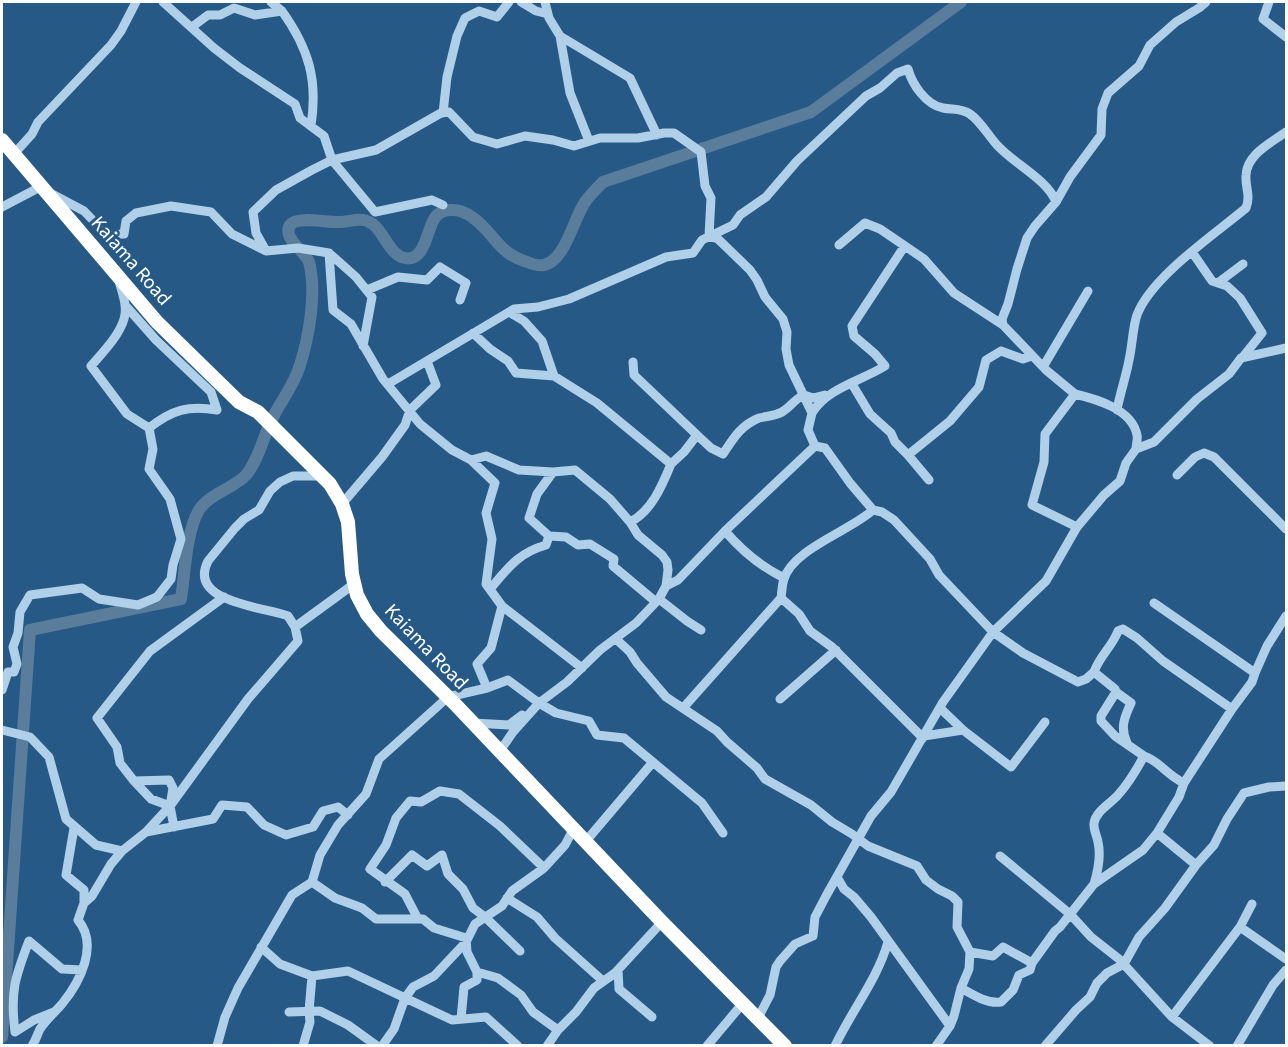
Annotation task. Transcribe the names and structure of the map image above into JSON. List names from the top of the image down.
{
  "streets": {
    "highway": ["Kaiama Road"]
  }
}
